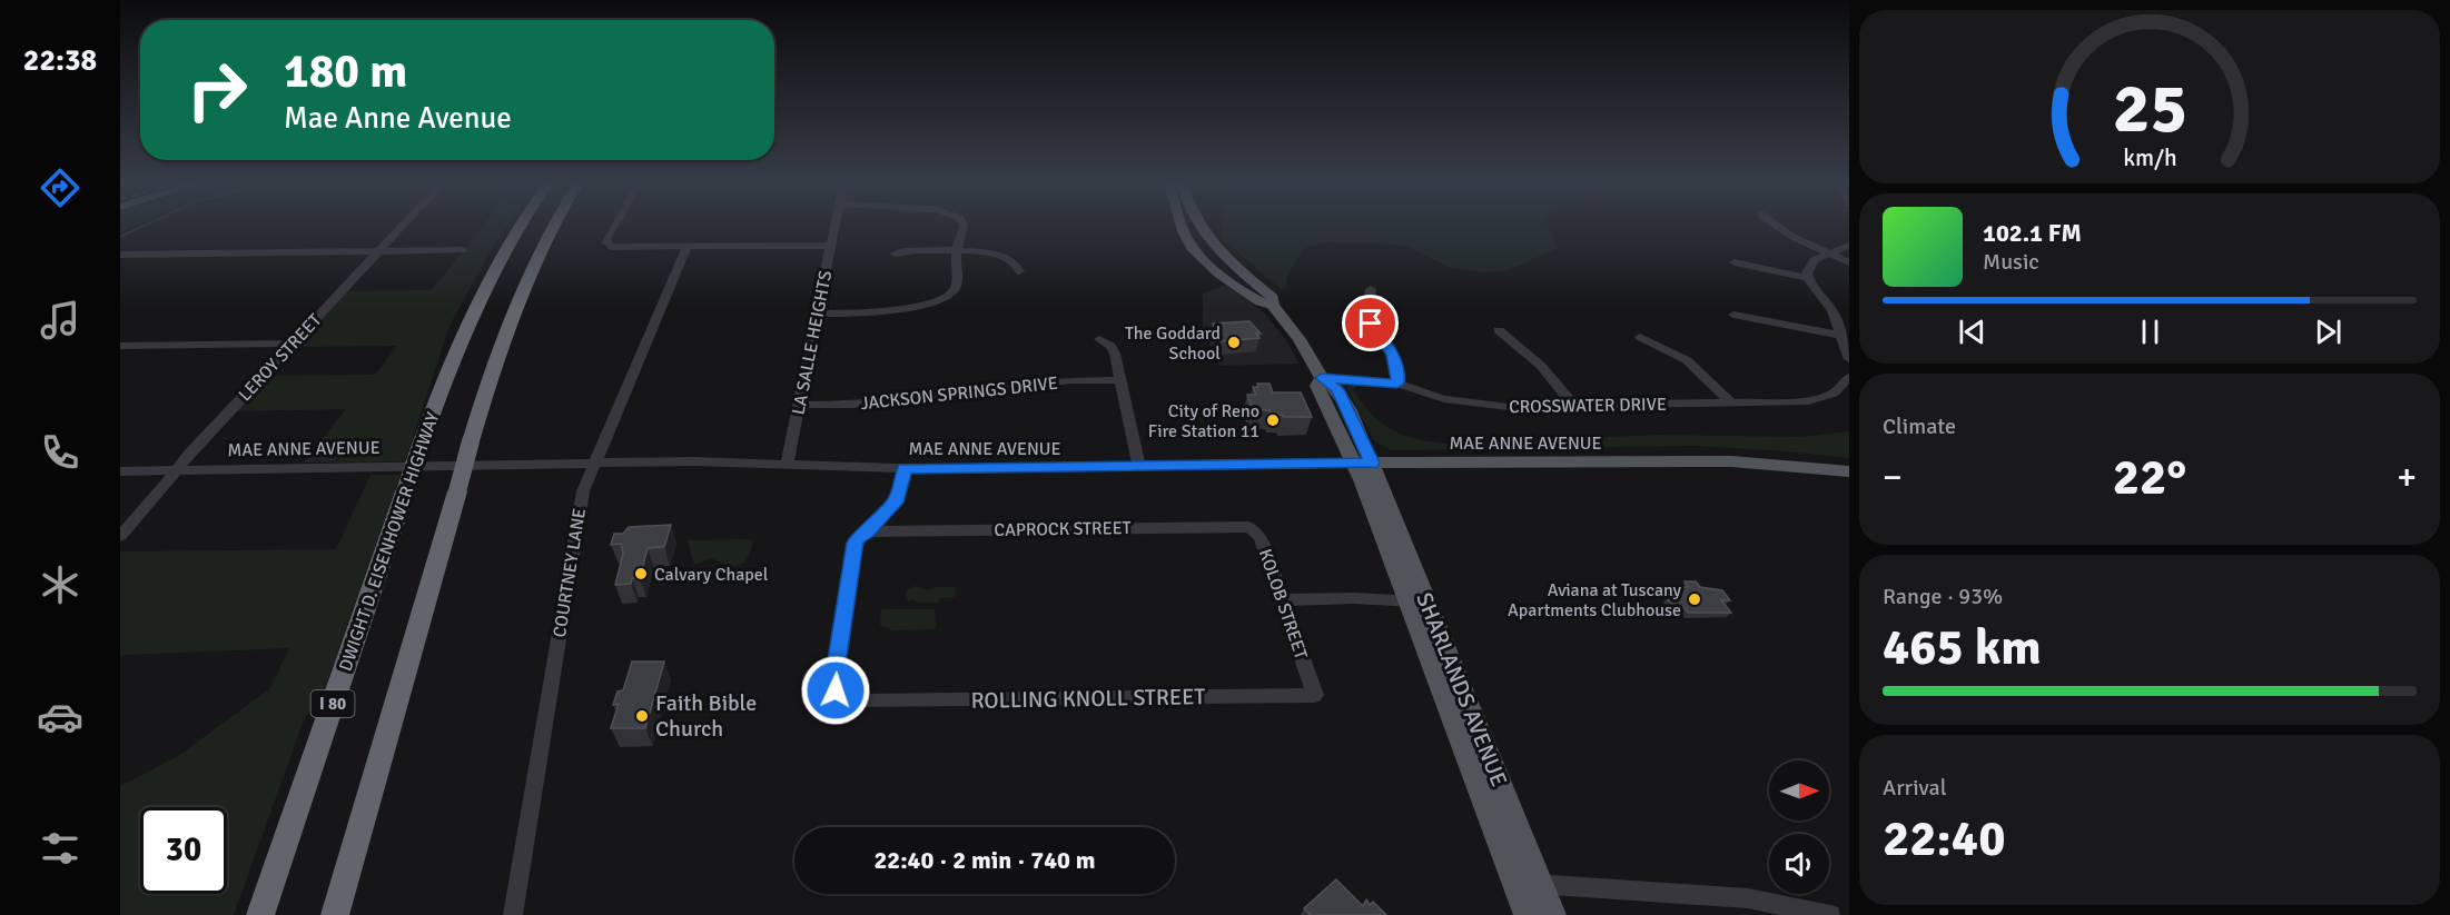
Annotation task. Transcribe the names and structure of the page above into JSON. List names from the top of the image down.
{
  "streets": {
    "highway": ["DWIGHT D. EISENHOWER HIGHWAY", "I 80"],
    "main road": ["MAE ANNE AVENUE", "SHARLANDS AVENUE"],
    "street": [
      "LA SALLE HEIGHTS",
      "LEROY STREET",
      "JACKSON SPRINGS DRIVE",
      "CROSSWATER DRIVE",
      "CAPROCK STREET",
      "COURTNEY LANE",
      "KOLOB STREET",
      "ROLLING KNOLL STREET"
    ]
  },
  "crossings": [
    ["LA SALLE HEIGHTS", "JACKSON SPRINGS DRIVE"],
    ["LA SALLE HEIGHTS", "MAE ANNE AVENUE"],
    ["LEROY STREET", "MAE ANNE AVENUE"],
    ["CROSSWATER DRIVE", "SHARLANDS AVENUE"],
    ["MAE ANNE AVENUE", "COURTNEY LANE"],
    ["MAE ANNE AVENUE", "SHARLANDS AVENUE"],
    ["CAPROCK STREET", "KOLOB STREET"],
    ["CAPROCK STREET", "ROLLING KNOLL STREET"],
    ["KOLOB STREET", "ROLLING KNOLL STREET"]
  ],
  "places": [
    "The Goddard School",
    "City of Reno Fire Station 11",
    "Calvary Chapel",
    "Aviana at Tuscany Apartments Clubhouse",
    "Faith Bible Church"
  ],
  "north": "right",
  "page": {
    "tabs": "22:38",
    "turn": ["180 m", "Mae Anne Avenue"],
    "song": ["102.1 FM", "Music"],
    "tile": [
      "Climate",
      ["Range · 93%", "465 km"],
      ["Arrival", "22:40"]
    ],
    "heat": ["−", "22°", "+"],
    "limit": "30",
    "trip": "22:40 · 2 min · 740 m",
    "gauge": ["25", "km/h"]
  }
}
